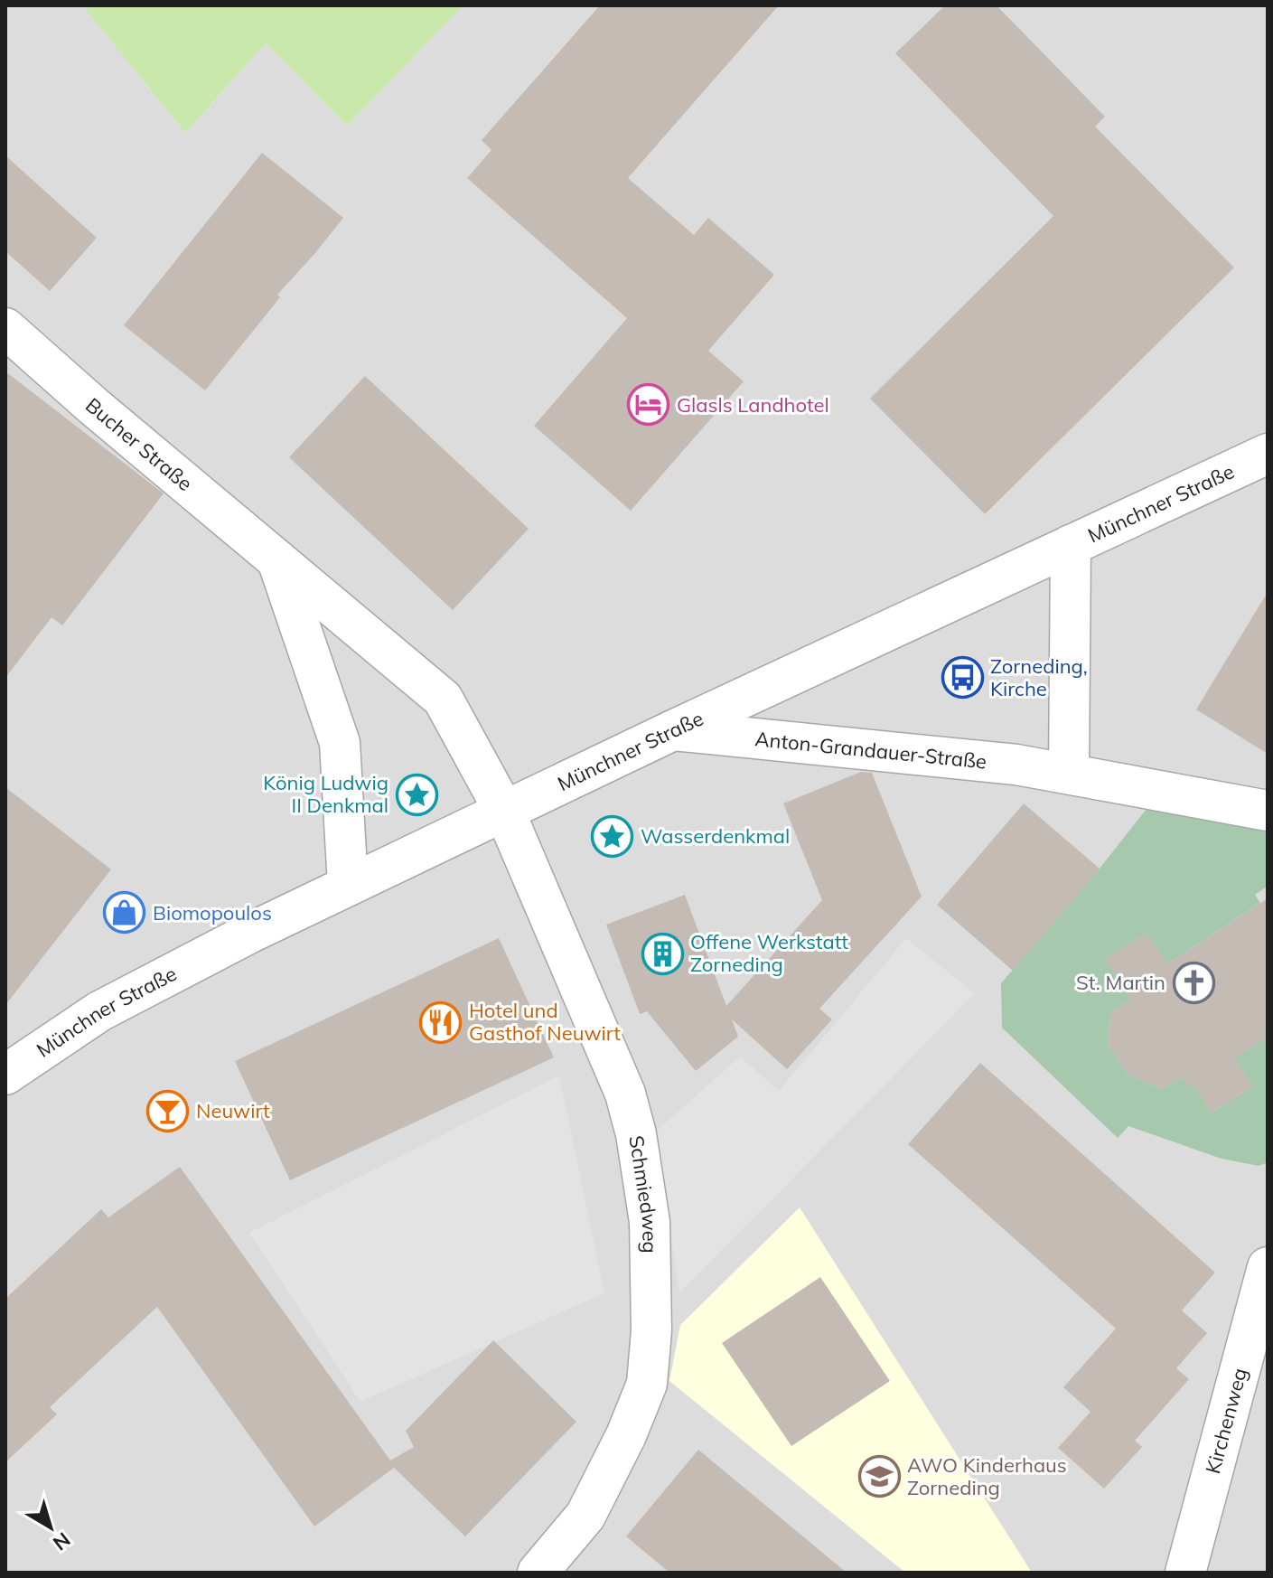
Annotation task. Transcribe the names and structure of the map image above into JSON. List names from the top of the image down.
{
  "streets": {
    "street": [
      "Bucher Straße",
      "Münchner Straße",
      "Anton-Grandauer-Straße",
      "Schmiedweg",
      "Kirchenweg"
    ]
  },
  "crossings": [
    ["Bucher Straße", "Münchner Straße"],
    ["Bucher Straße", "Schmiedweg"],
    ["Münchner Straße", "Anton-Grandauer-Straße"],
    ["Münchner Straße", "Schmiedweg"]
  ],
  "places": {
    "hotel": ["Glasls Landhotel"],
    "bus stop": ["Zorneding, Kirche"],
    "place": ["König Ludwig II Denkmal", "Wasserdenkmal"],
    "shop": ["Biomopoulos"],
    "building": ["Offene Werkstatt Zorneding"],
    "church": ["St. Martin"],
    "restaurant": ["Hotel und Gasthof Neuwirt"],
    "bar": ["Neuwirt"],
    "school or university": ["AWO Kinderhaus Zorneding"]
  },
  "north": "bottom right"
}
